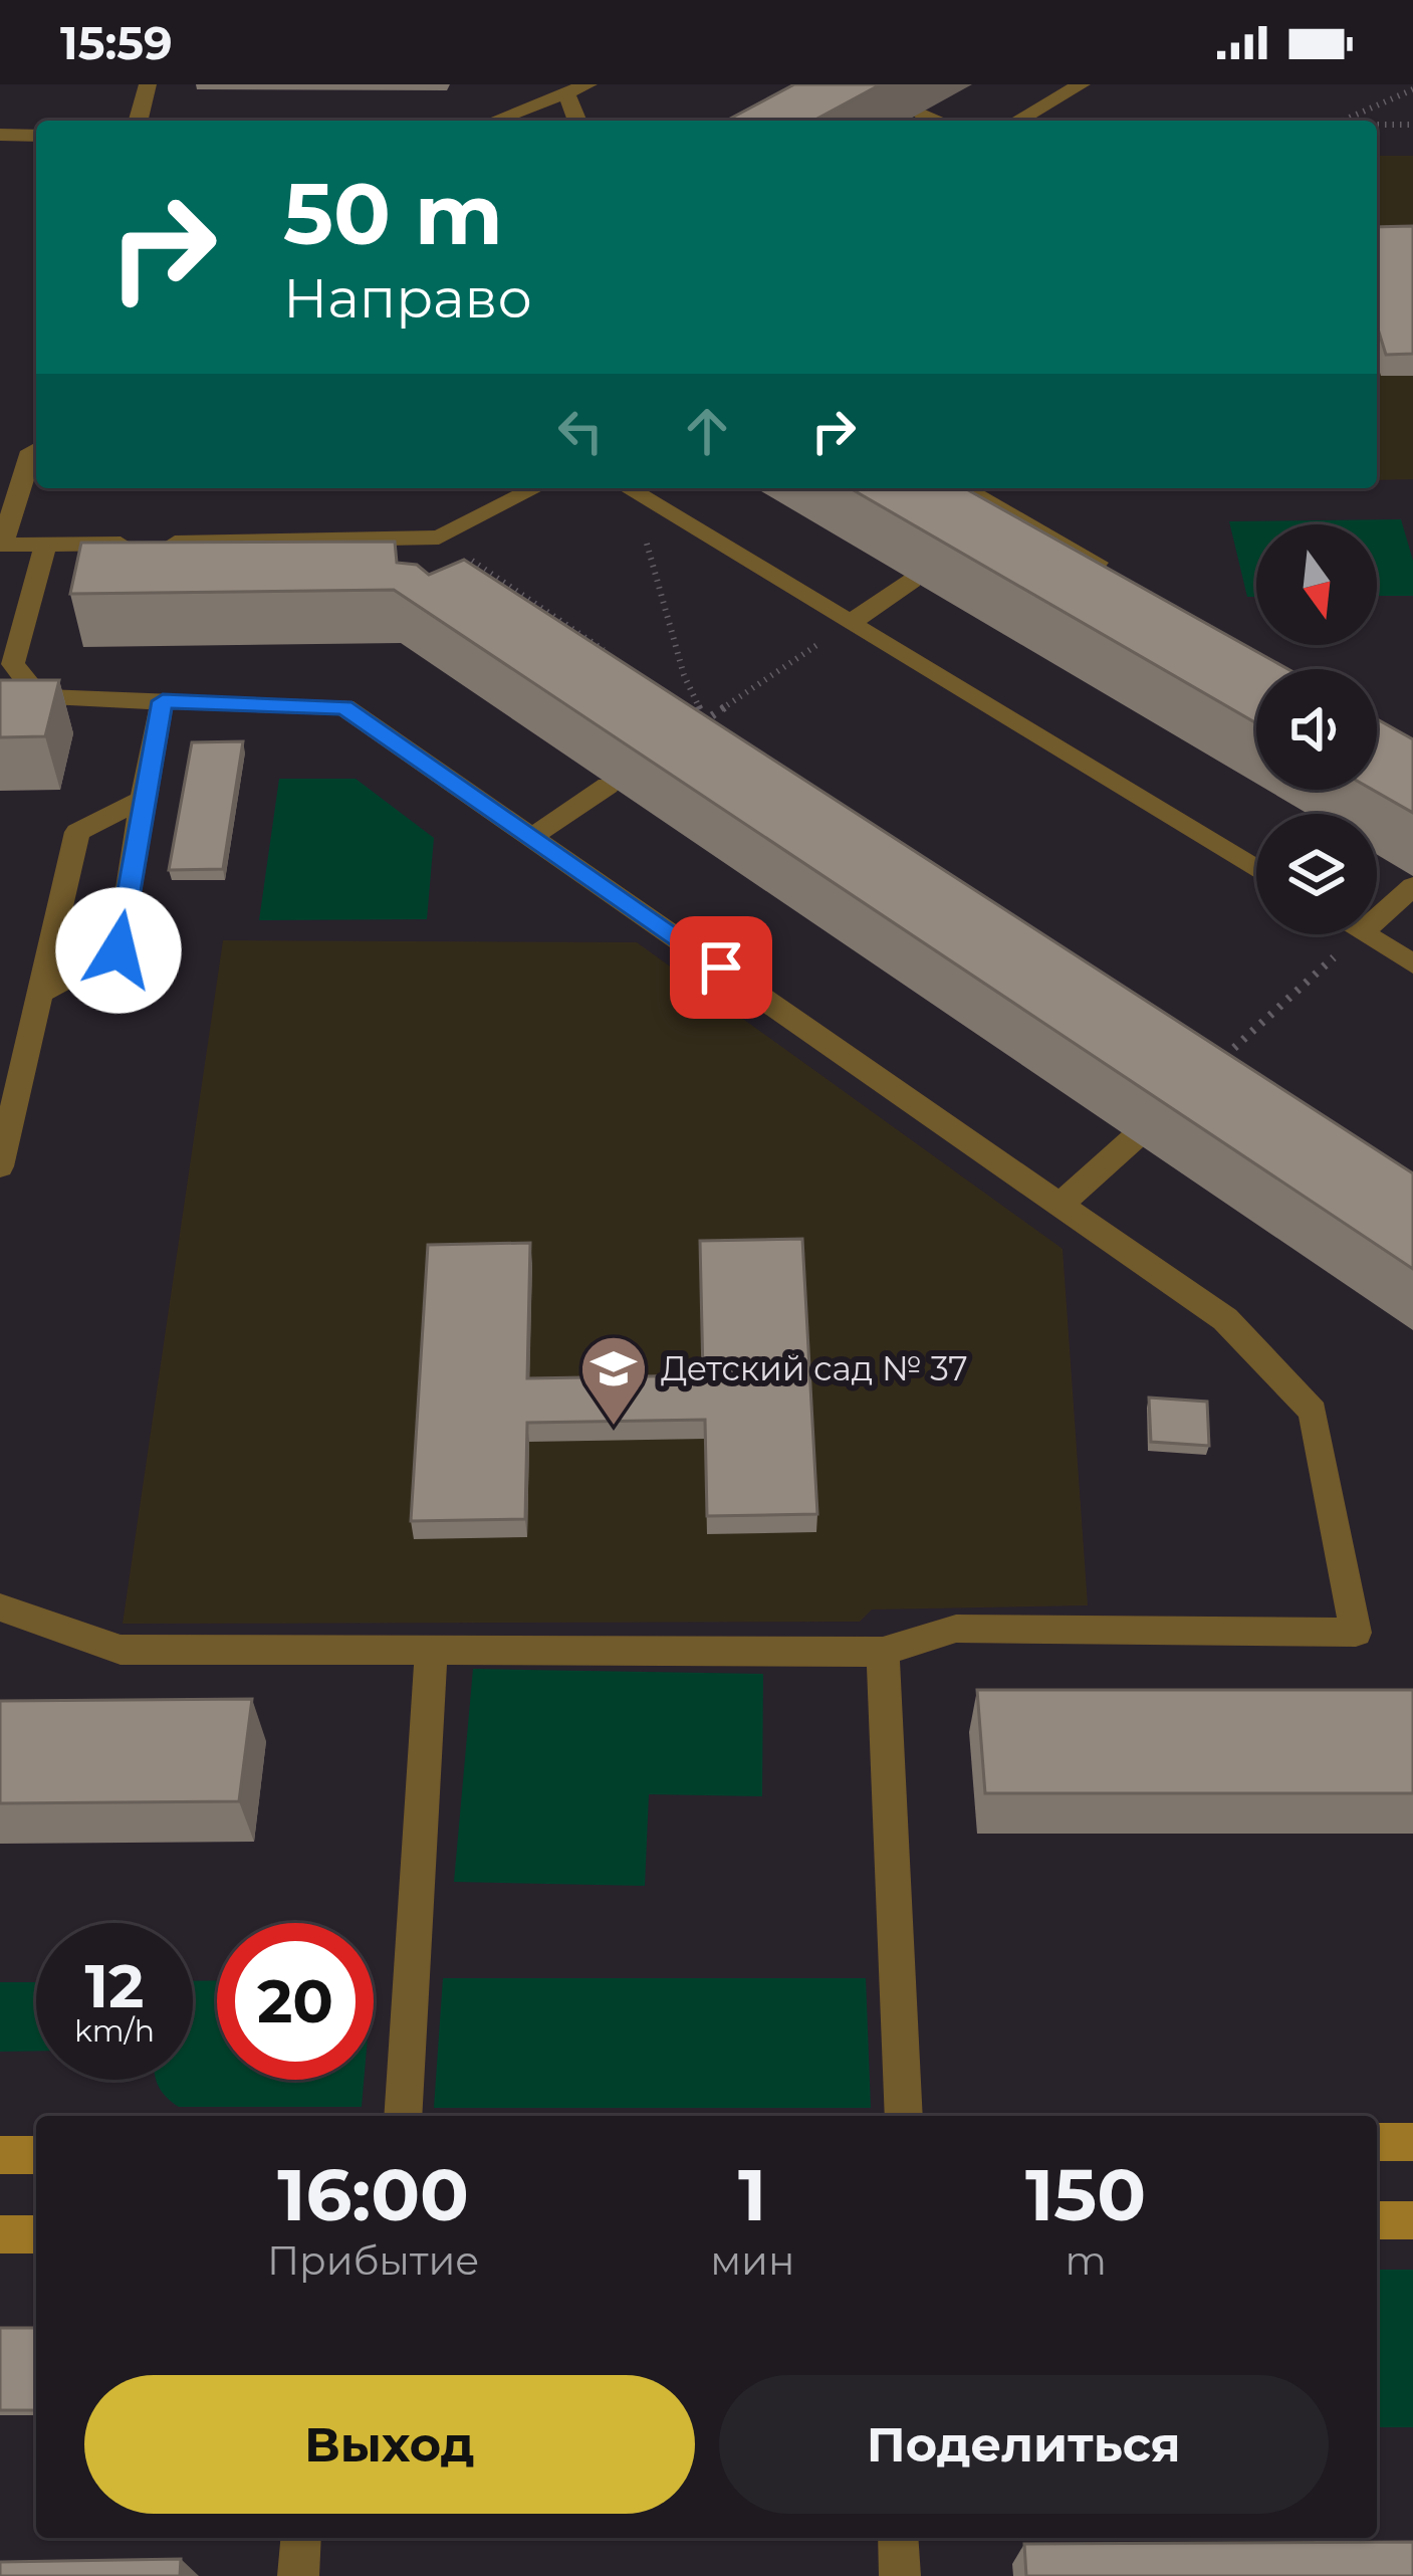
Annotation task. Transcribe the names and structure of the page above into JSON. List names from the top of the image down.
{
  "places": {
    "school or university": ["Детский сад № 37"]
  },
  "north": "bottom",
  "page": {
    "status": "15:59",
    "turn": ["50 m", "Направо"],
    "speed": "12 km/h",
    "limit": "20",
    "eta": [
      "16:00",
      "Прибытие",
      "1",
      "мин",
      "150",
      "m"
    ],
    "buttons": ["Выход", "Поделиться"]
  }
}
